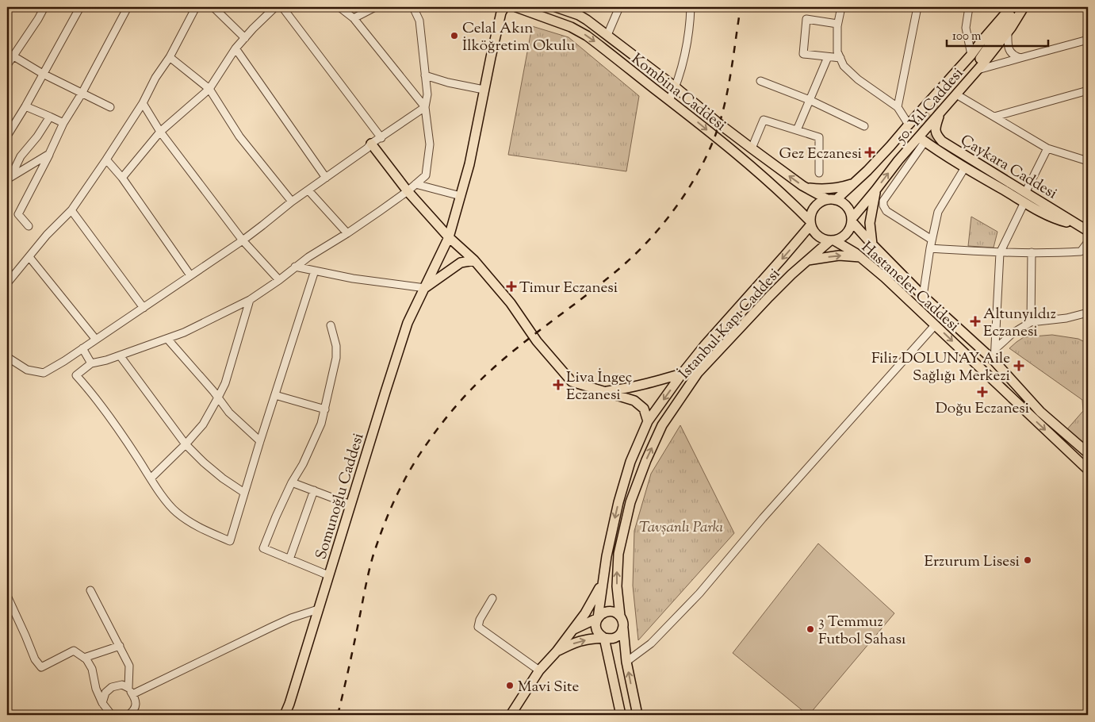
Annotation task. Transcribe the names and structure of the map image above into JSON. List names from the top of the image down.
{
  "streets": {
    "main road": [
      "Kombina Caddesi",
      "50. Yıl Caddesi",
      "Çaykara Caddesi",
      "Hastaneler Caddesi",
      "İstanbul Kapı Caddesi",
      "Somunoğlu Caddesi"
    ]
  },
  "crossings": [
    ["Kombina Caddesi", "50. Yıl Caddesi"],
    ["Kombina Caddesi", "Hastaneler Caddesi"],
    ["Kombina Caddesi", "İstanbul Kapı Caddesi"],
    ["50. Yıl Caddesi", "Çaykara Caddesi"],
    ["50. Yıl Caddesi", "Hastaneler Caddesi"],
    ["50. Yıl Caddesi", "İstanbul Kapı Caddesi"],
    ["Hastaneler Caddesi", "İstanbul Kapı Caddesi"]
  ],
  "parks": ["Tavşanlı Parkı"],
  "places": {
    "other": [
      "Celal Akın İlköğretim Okulu",
      "Erzurum Lisesi",
      "3 Temmuz Futbol Sahası",
      "Mavi Site"
    ],
    "health": [
      "Gez Eczanesi",
      "Timur Eczanesi",
      "Altunyıldız Eczanesi",
      "Filiz DOLUNAY Aile Sağlığı Merkezi",
      "Liva İngeç Eczanesi",
      "Doğu Eczanesi"
    ]
  },
  "scale_bar": "100 m"
}
